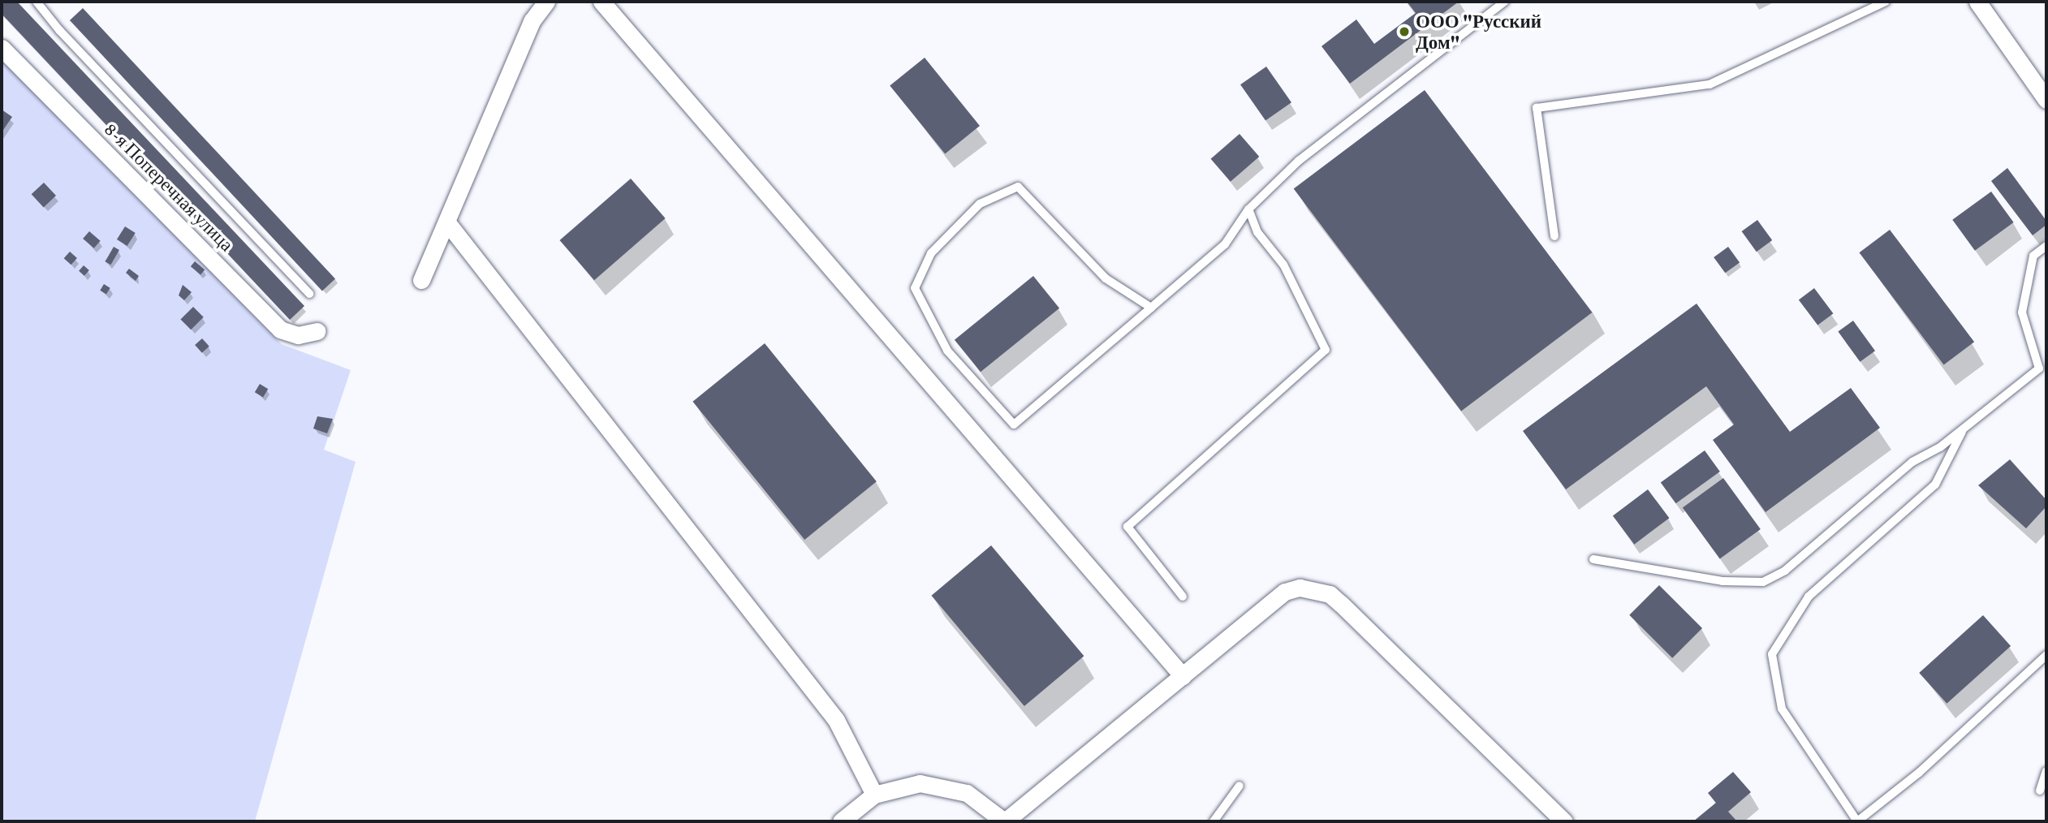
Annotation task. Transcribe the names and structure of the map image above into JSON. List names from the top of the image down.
{
  "streets": {
    "street": ["8-я Поперечная улица"]
  },
  "places": ["ООО \"Русский Дом\""]
}
